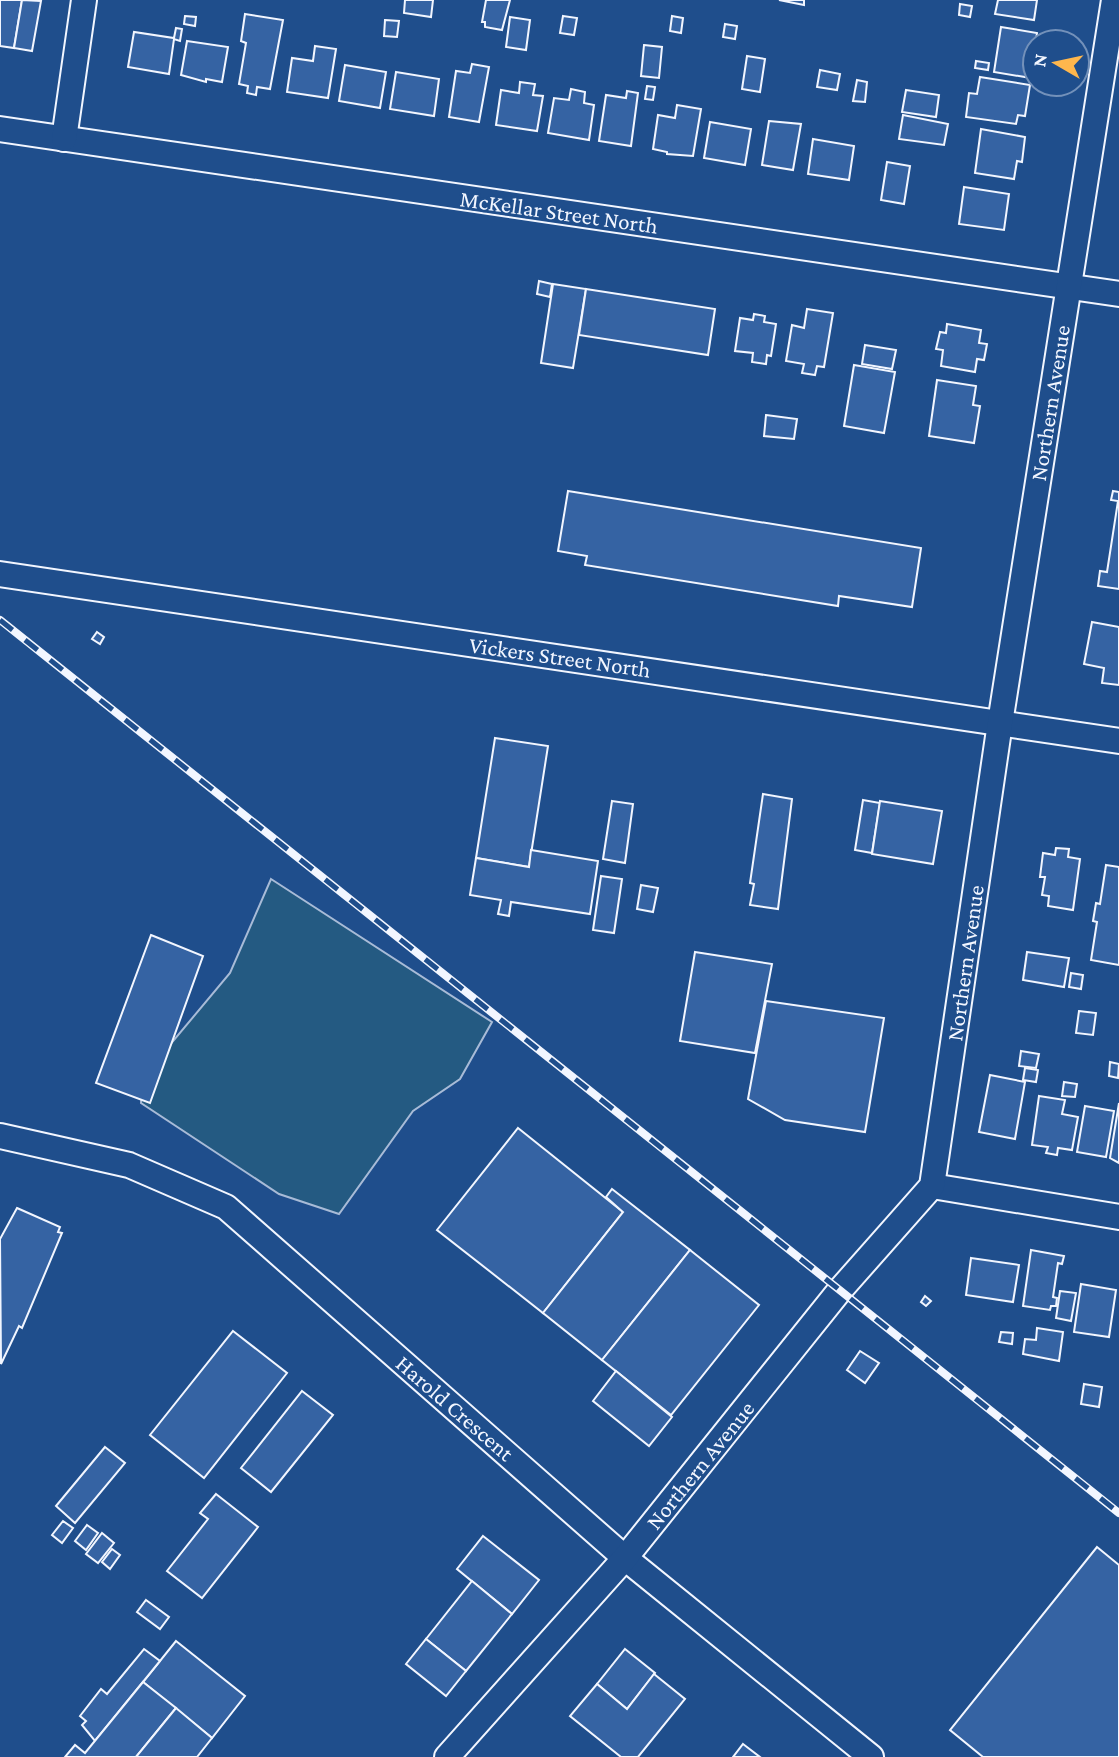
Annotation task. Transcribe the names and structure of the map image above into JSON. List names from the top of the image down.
{
  "streets": {
    "street": [
      "McKellar Street North",
      "Northern Avenue",
      "Vickers Street North",
      "Harold Crescent"
    ]
  },
  "crossings": [
    ["McKellar Street North", "Northern Avenue"],
    ["Northern Avenue", "Vickers Street North"],
    ["Northern Avenue", "Harold Crescent"]
  ],
  "north": "left"
}
